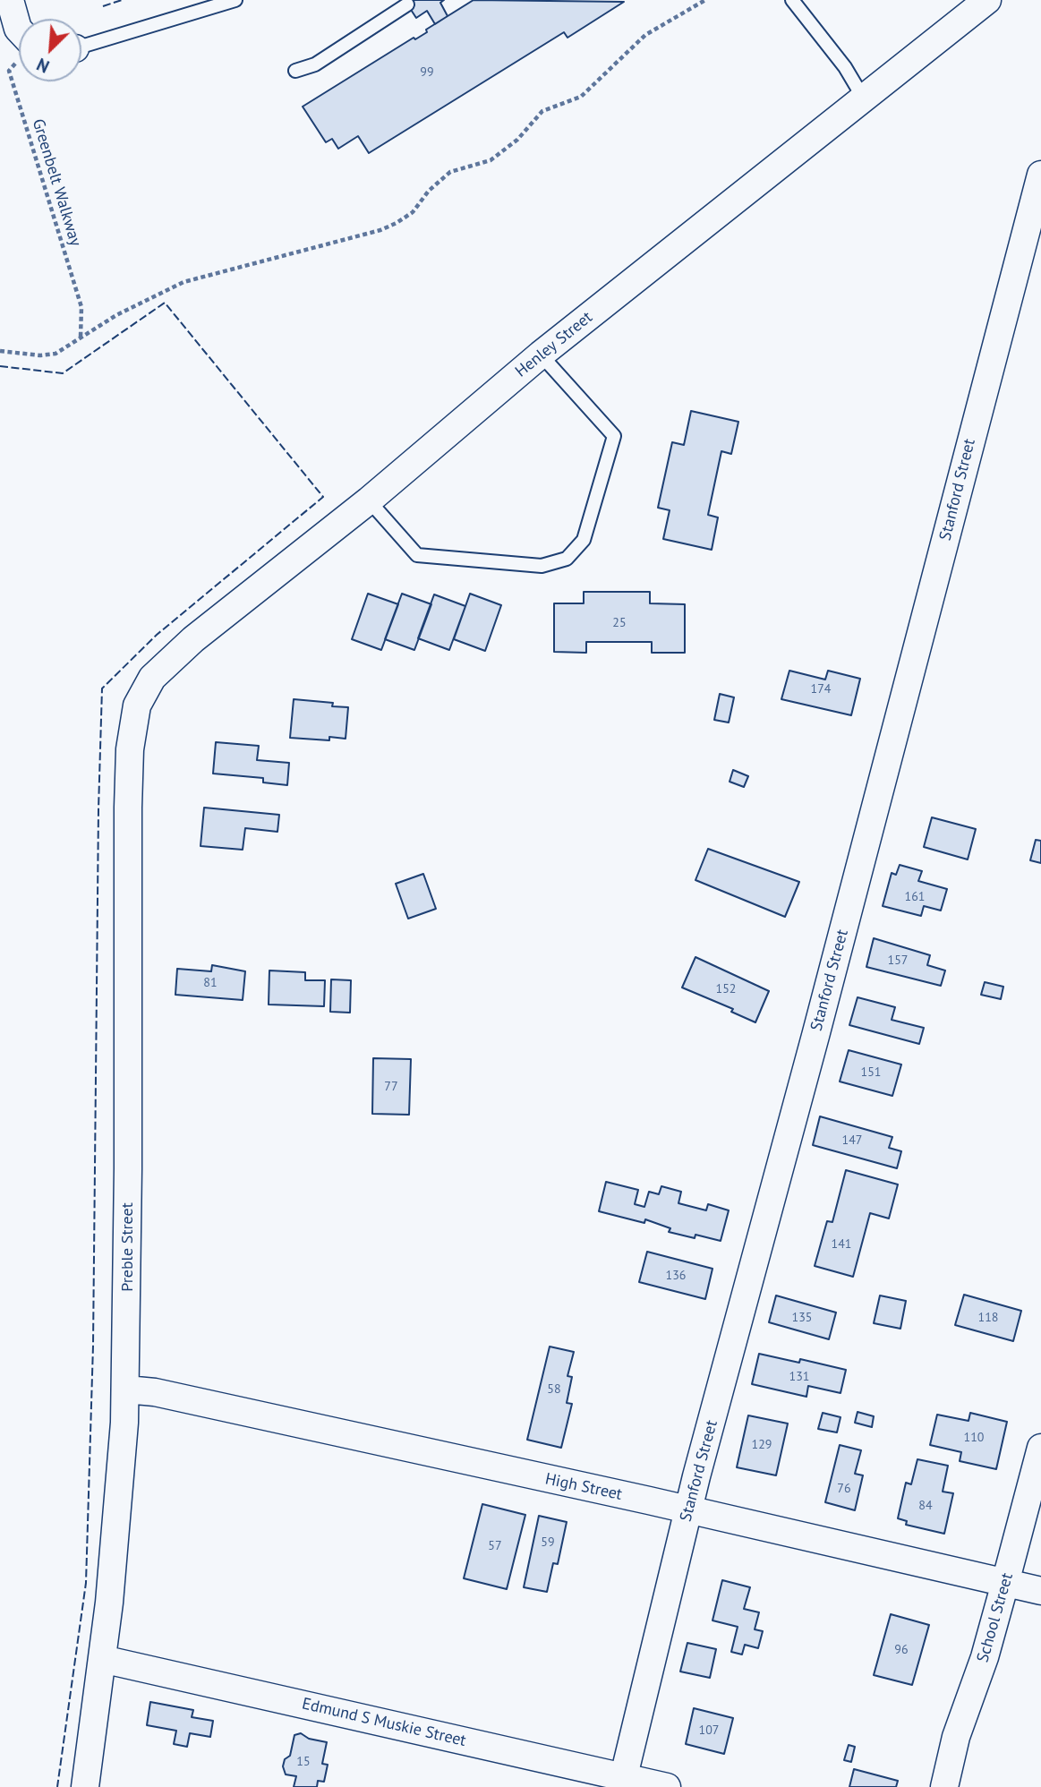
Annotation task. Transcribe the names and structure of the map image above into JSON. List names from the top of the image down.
{
  "streets": {
    "street": [
      "Henley Street",
      "Stanford Street",
      "Preble Street",
      "High Street",
      "School Street",
      "Edmund S Muskie Street"
    ],
    "path": ["Greenbelt Walkway"]
  },
  "crossings": [
    ["Henley Street", "Preble Street"],
    ["Stanford Street", "High Street"],
    ["Stanford Street", "Edmund S Muskie Street"],
    ["Preble Street", "High Street"],
    ["Preble Street", "Edmund S Muskie Street"],
    ["High Street", "School Street"]
  ],
  "house_numbers": [
    "99",
    "25",
    "174",
    "161",
    "157",
    "81",
    "152",
    "151",
    "77",
    "147",
    "141",
    "136",
    "135",
    "118",
    "131",
    "58",
    "110",
    "129",
    "76",
    "84",
    "59",
    "57",
    "96",
    "107",
    "15"
  ],
  "north": "bottom left"
}
